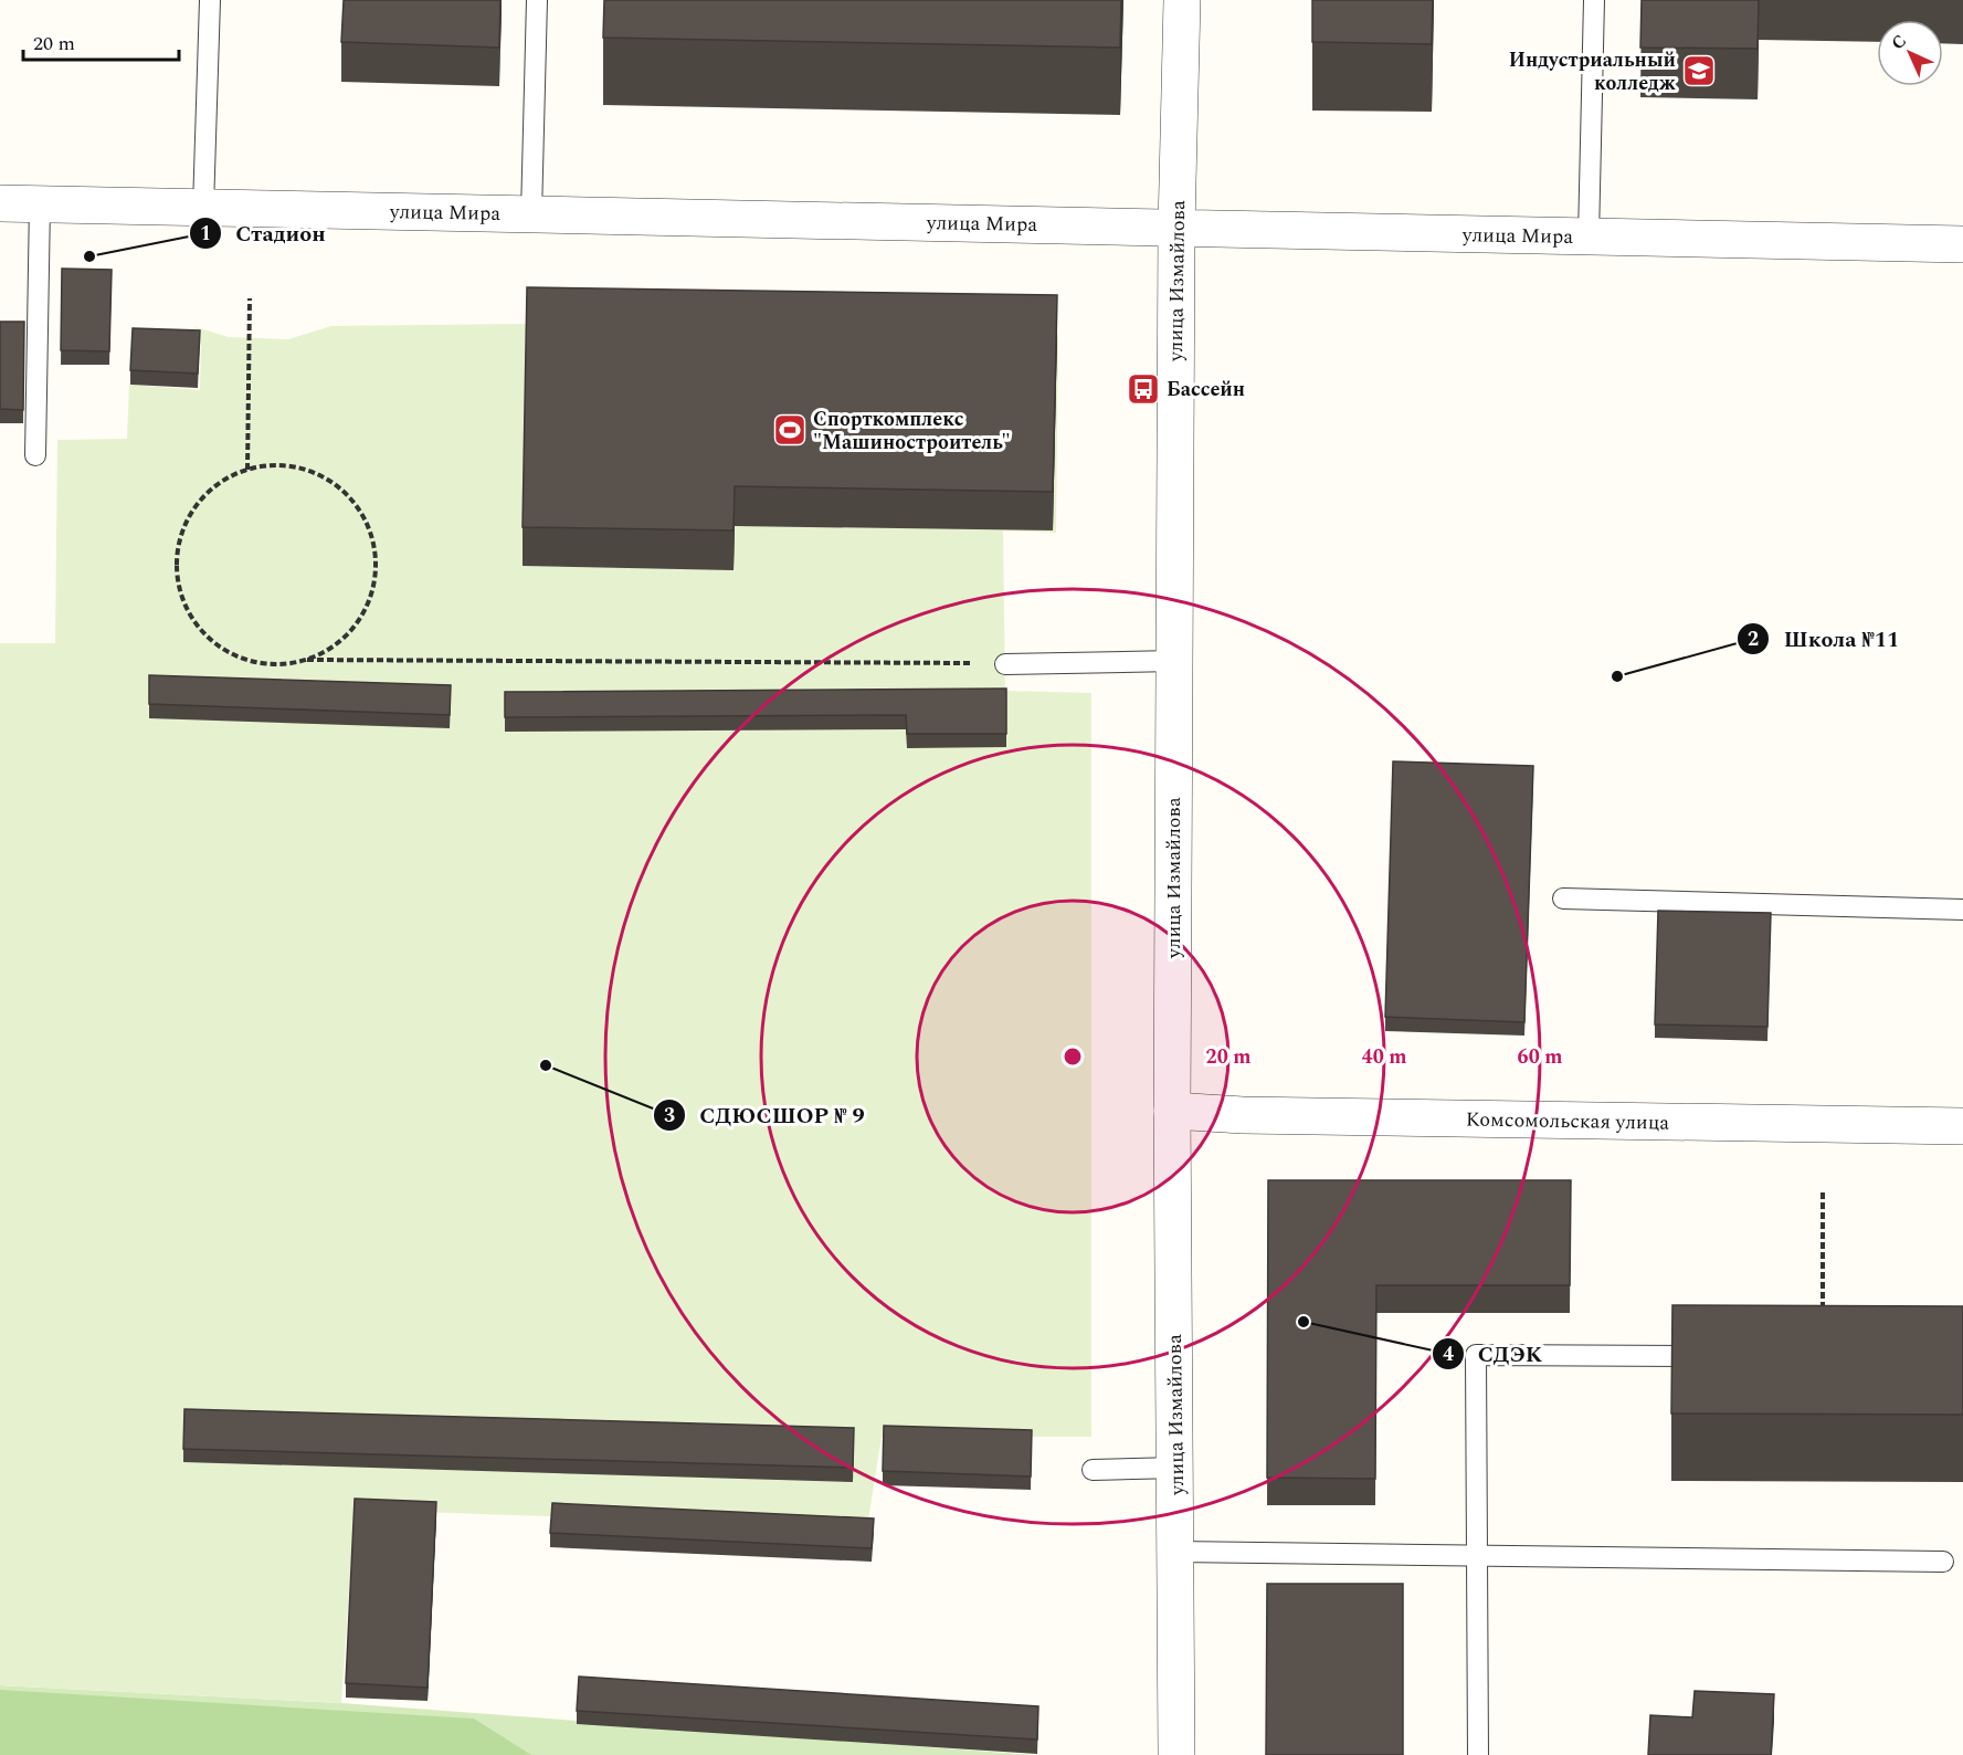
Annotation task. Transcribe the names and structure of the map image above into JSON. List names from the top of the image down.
{
  "streets": {
    "street": ["улица Мира", "улица Измайлова", "Комсомольская улица"]
  },
  "crossings": [
    ["улица Мира", "улица Измайлова"],
    ["улица Измайлова", "Комсомольская улица"]
  ],
  "places": {
    "school or university": ["Индустриальный колледж"],
    "other": [
      "Стадион",
      "Школа №11",
      "СДЮСШОР № 9",
      "СДЭК"
    ],
    "bus stop": ["Бассейн"],
    "sports": ["Спорткомплекс \"Машиностроитель\""]
  },
  "scale_bar": "20 m",
  "north": "top left",
  "rings": ["20 m", "40 m", "60 m"]
}
